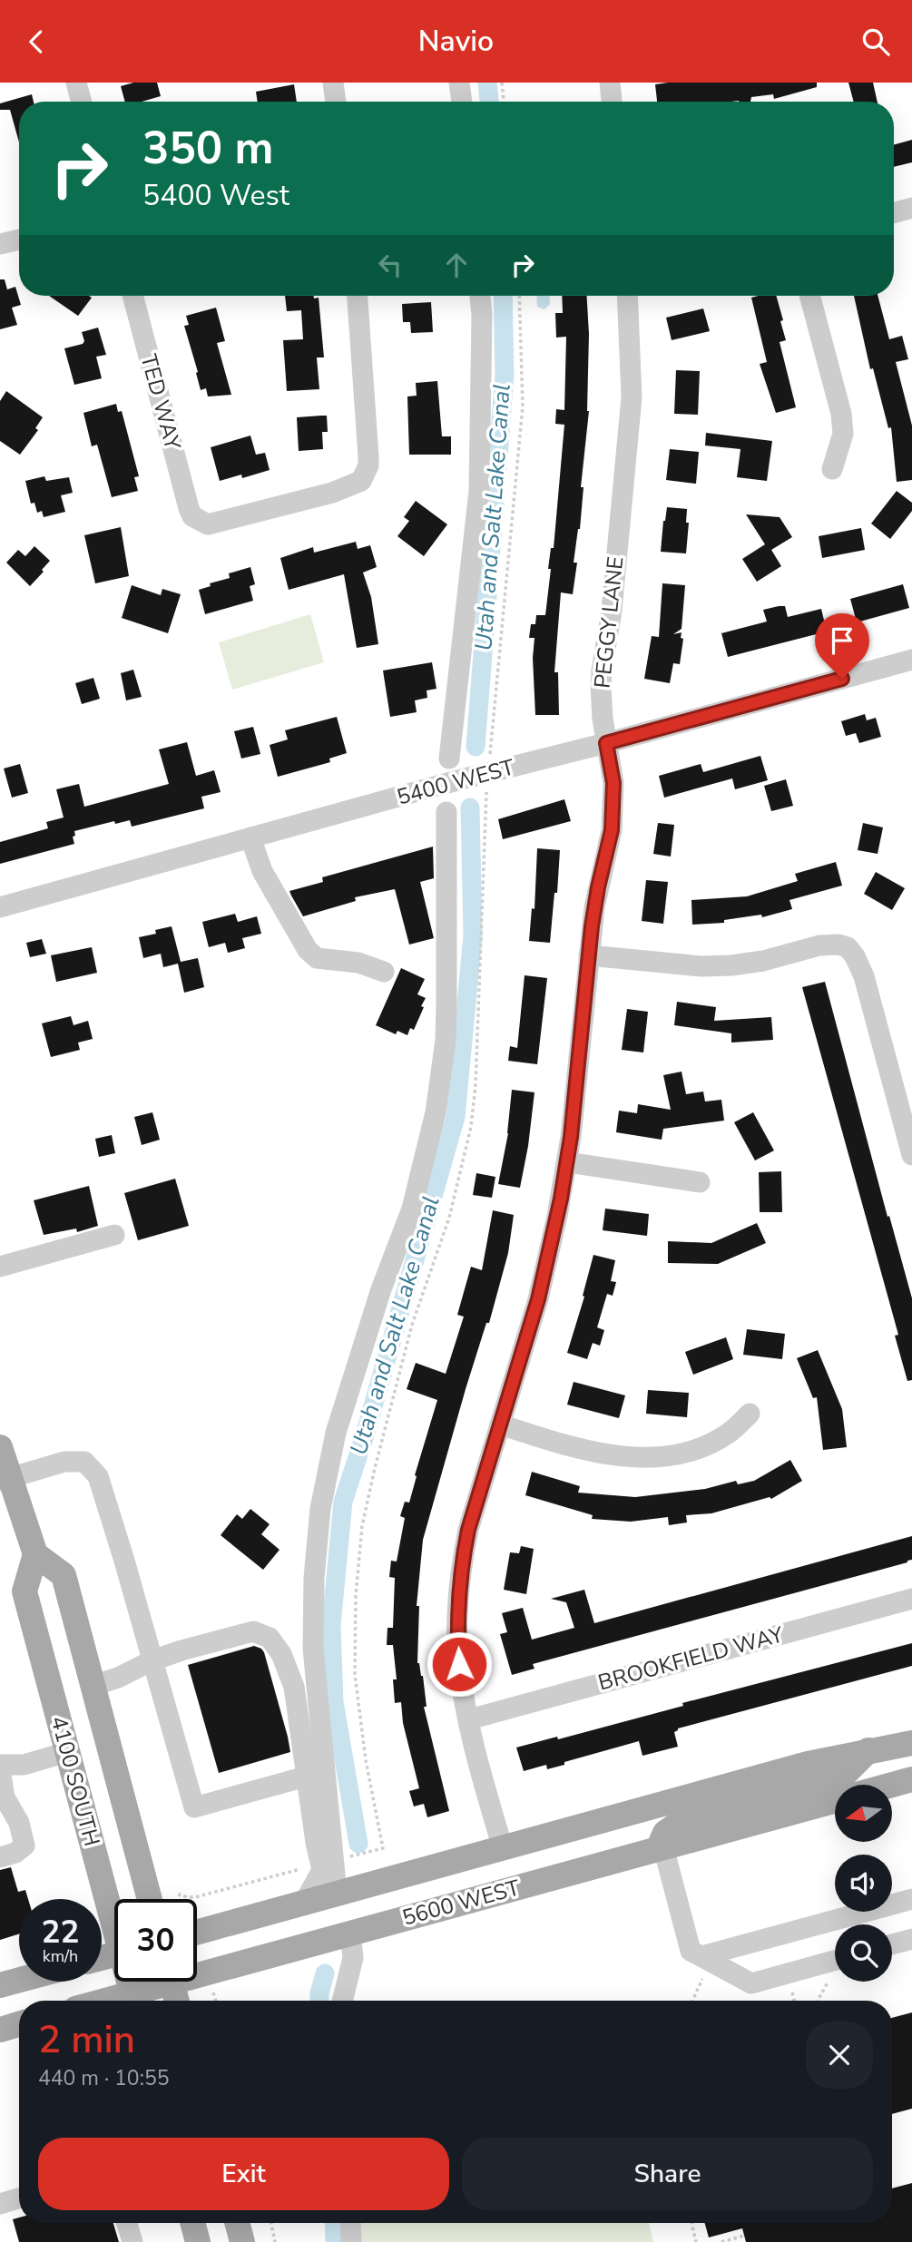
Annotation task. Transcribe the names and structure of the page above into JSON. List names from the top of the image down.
{
  "streets": {
    "main road": ["4100 SOUTH", "5600 WEST"],
    "street": [
      "TED WAY",
      "PEGGY LANE",
      "5400 WEST",
      "BROOKFIELD WAY"
    ]
  },
  "crossings": [
    ["PEGGY LANE", "5400 WEST"],
    ["PEGGY LANE", "BROOKFIELD WAY"],
    ["PEGGY LANE", "5600 WEST"],
    ["4100 SOUTH", "5600 WEST"]
  ],
  "water": ["Utah and Salt Lake Canal"],
  "north": "left",
  "page": {
    "header": "Navio",
    "turn": ["350 m", "5400 West"],
    "speed": "22 km/h",
    "limit": "30",
    "heading": ["2 min", "440 m · 10:55"],
    "buttons": ["Exit", "Share"]
  }
}
